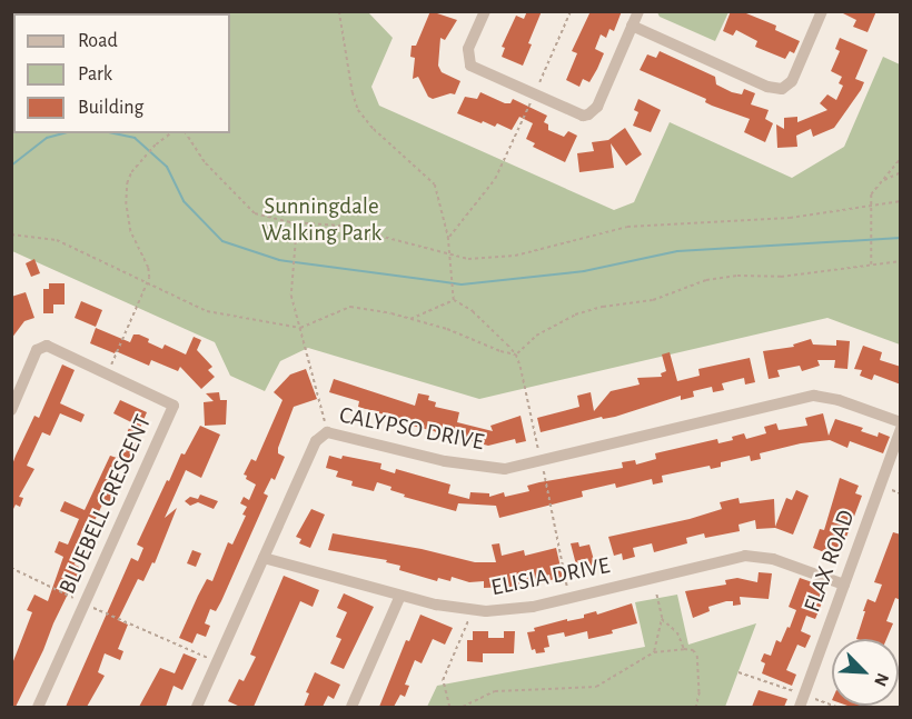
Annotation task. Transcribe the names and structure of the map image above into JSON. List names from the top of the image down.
{
  "streets": {
    "street": [
      "CALYPSO DRIVE",
      "BLUEBELL CRESCENT",
      "FLAX ROAD",
      "ELISIA DRIVE"
    ]
  },
  "crossings": [
    ["CALYPSO DRIVE", "ELISIA DRIVE"],
    ["FLAX ROAD", "ELISIA DRIVE"]
  ],
  "parks": ["Sunningdale Walking Park"],
  "legend": ["Road", "Park", "Building"],
  "north": "bottom right"
}
